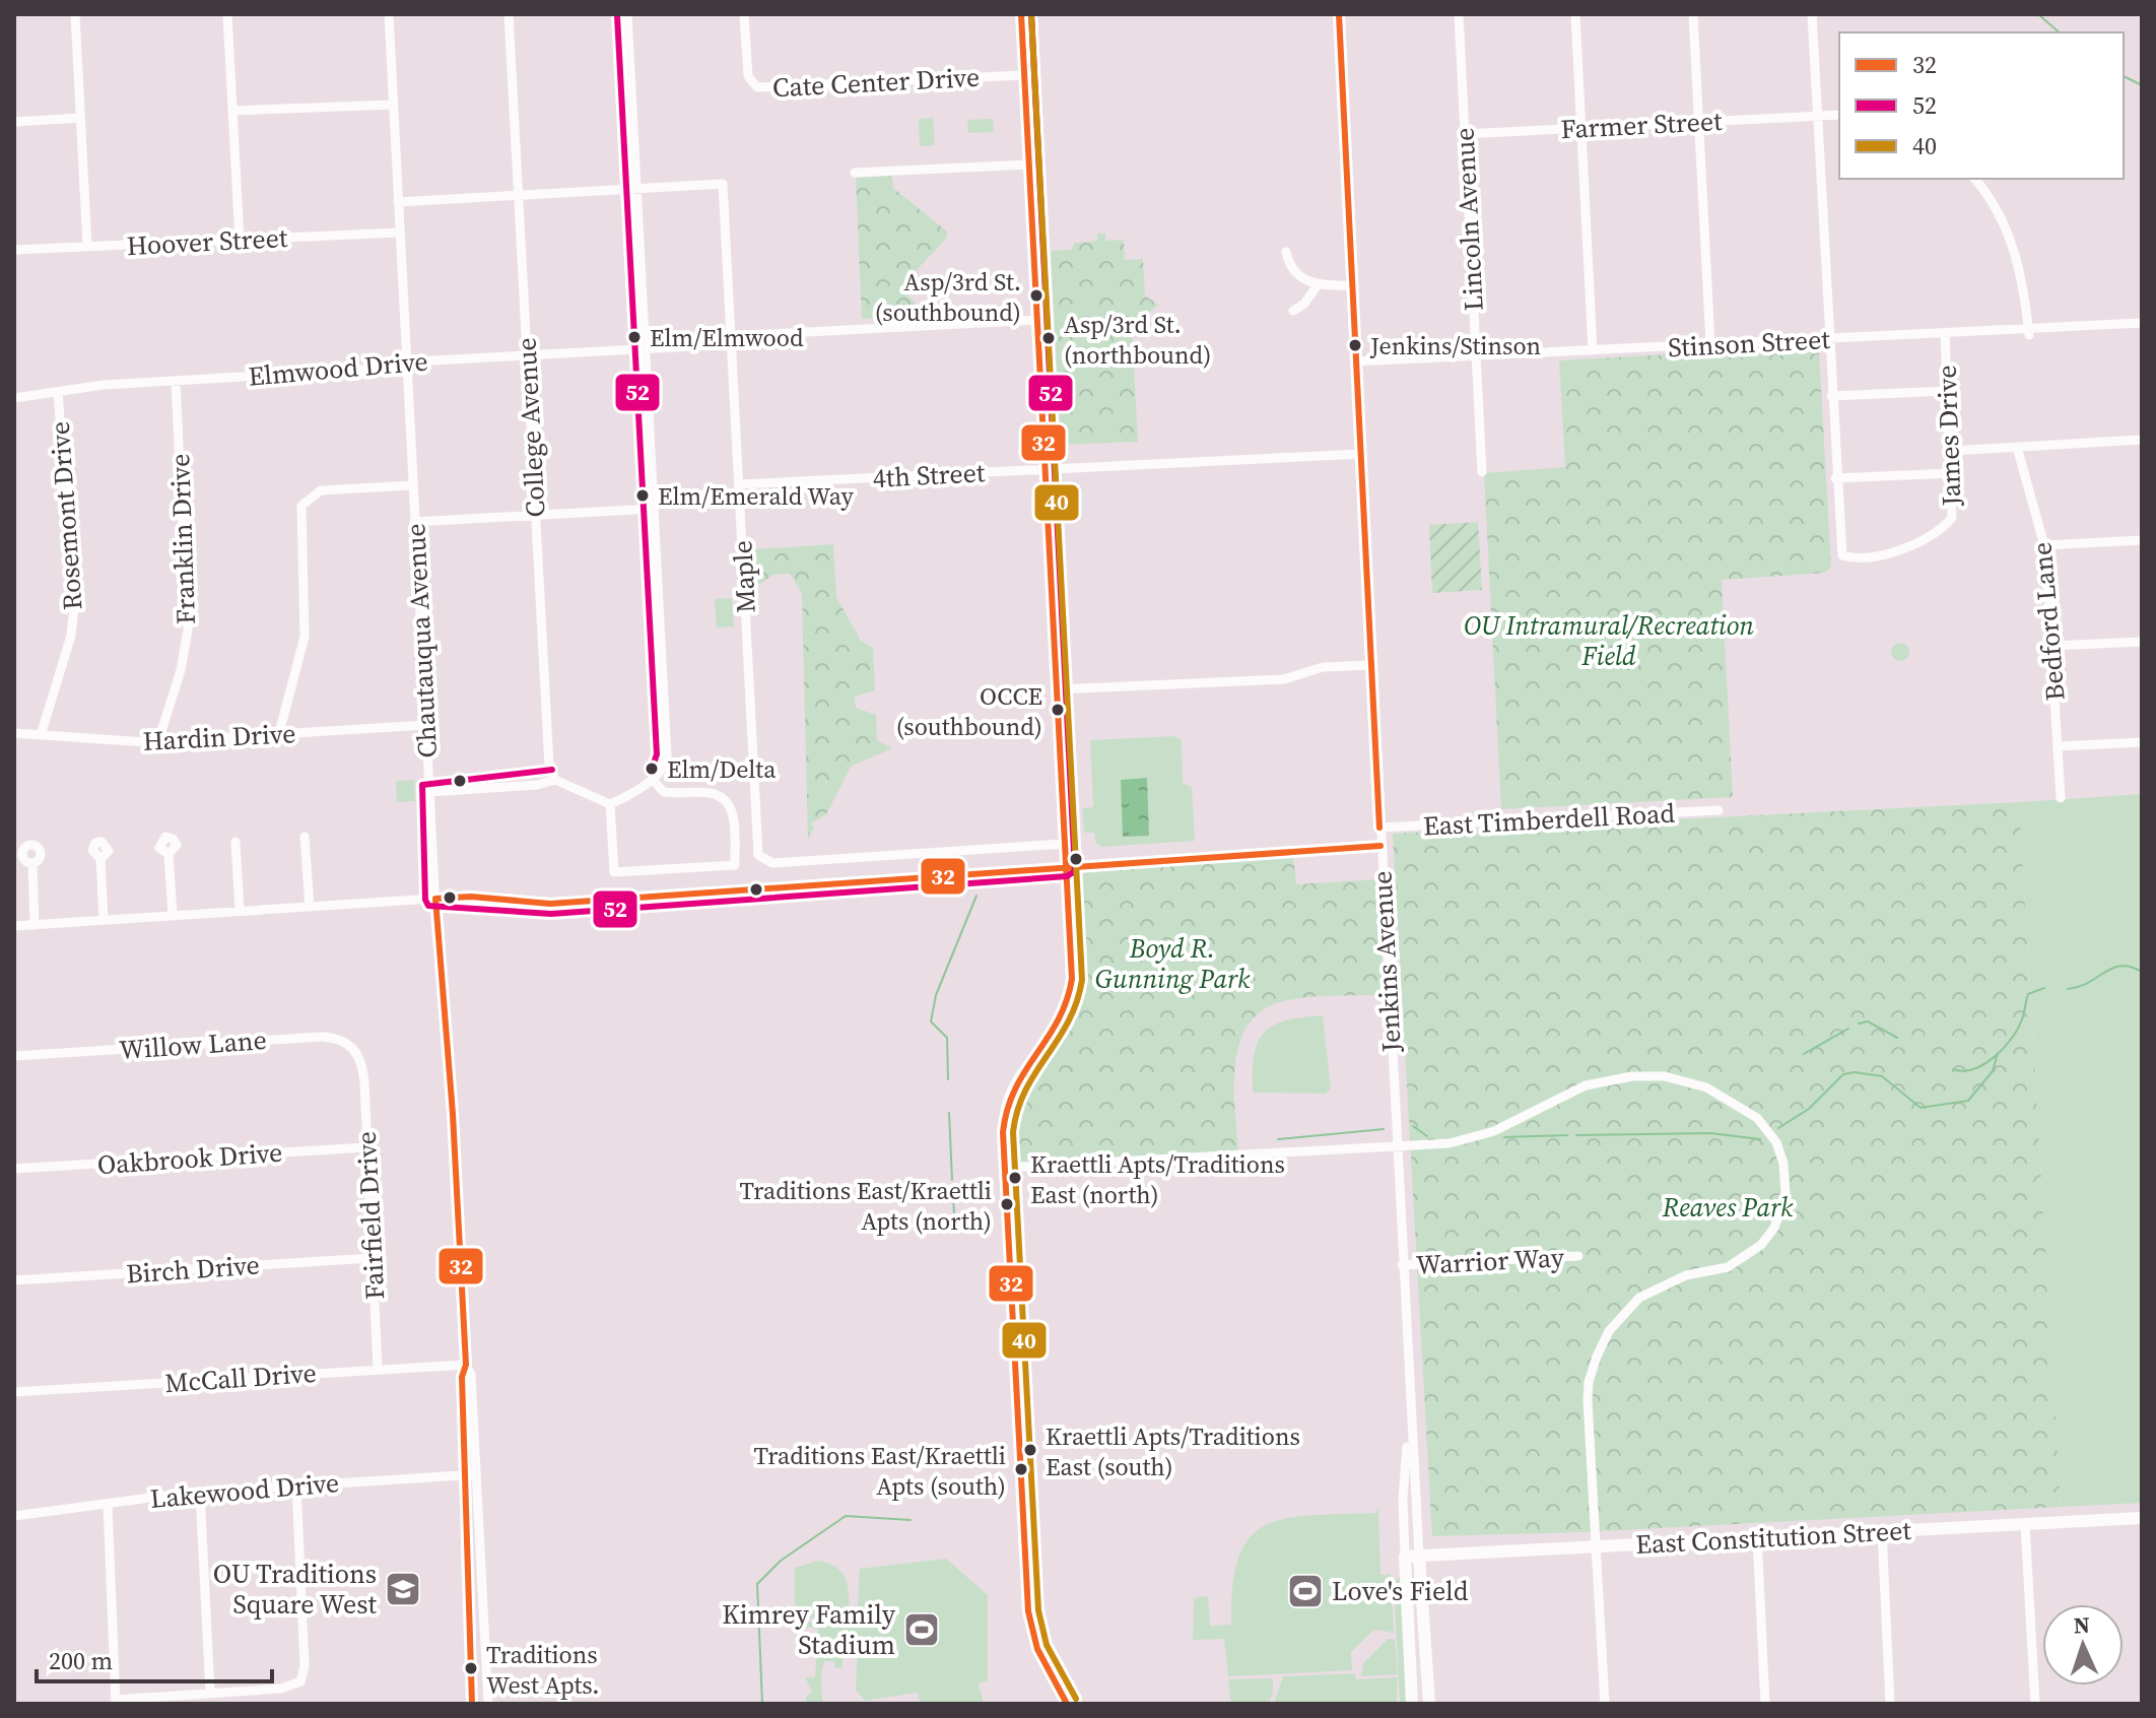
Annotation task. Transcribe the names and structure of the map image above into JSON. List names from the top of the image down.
{
  "streets": {
    "main road": ["Jenkins Avenue", "East Constitution Street"],
    "street": [
      "Cate Center Drive",
      "Farmer Street",
      "Lincoln Avenue",
      "Hoover Street",
      "Stinson Street",
      "Elmwood Drive",
      "College Avenue",
      "James Drive",
      "4th Street",
      "Rosemont Drive",
      "Franklin Drive",
      "Maple",
      "Bedford Lane",
      "Chautauqua Avenue",
      "Hardin Drive",
      "East Timberdell Road",
      "Willow Lane",
      "Oakbrook Drive",
      "Fairfield Drive",
      "Warrior Way",
      "Birch Drive",
      "McCall Drive",
      "Lakewood Drive"
    ]
  },
  "crossings": [
    ["Farmer Street", "Lincoln Avenue"],
    ["Lincoln Avenue", "Stinson Street"],
    ["Hoover Street", "Chautauqua Avenue"],
    ["Stinson Street", "James Drive"],
    ["Stinson Street", "Jenkins Avenue"],
    ["Elmwood Drive", "College Avenue"],
    ["Elmwood Drive", "Rosemont Drive"],
    ["Elmwood Drive", "Franklin Drive"],
    ["Elmwood Drive", "Maple"],
    ["Elmwood Drive", "Chautauqua Avenue"],
    ["4th Street", "Maple"],
    ["4th Street", "Jenkins Avenue"],
    ["Rosemont Drive", "Hardin Drive"],
    ["Franklin Drive", "Hardin Drive"],
    ["Chautauqua Avenue", "Hardin Drive"],
    ["Chautauqua Avenue", "McCall Drive"],
    ["Chautauqua Avenue", "Lakewood Drive"],
    ["East Timberdell Road", "Jenkins Avenue"],
    ["Jenkins Avenue", "Warrior Way"],
    ["Jenkins Avenue", "East Constitution Street"],
    ["Willow Lane", "Fairfield Drive"],
    ["Oakbrook Drive", "Fairfield Drive"],
    ["Fairfield Drive", "Birch Drive"],
    ["Fairfield Drive", "McCall Drive"]
  ],
  "parks": ["OU Intramural/Recreation Field", "Boyd R. Gunning Park", "Reaves Park"],
  "places": {
    "other": [
      "Asp/3rd St. (southbound)",
      "Elm/Elmwood",
      "Asp/3rd St. (northbound)",
      "Jenkins/Stinson",
      "Elm/Emerald Way",
      "OCCE (southbound)",
      "Elm/Delta",
      "Kraettli Apts/Traditions East (north)",
      "Traditions East/Kraettli Apts (north)",
      "Kraettli Apts/Traditions East (south)",
      "Traditions East/Kraettli Apts (south)",
      "Traditions West Apts."
    ],
    "school or university": ["OU Traditions Square West"],
    "sports": ["Love's Field", "Kimrey Family Stadium"]
  },
  "lines": ["transit line 32", "transit line 52", "transit line 40"],
  "legend": ["32", "52", "40"],
  "scale_bar": "200 m",
  "north": "top"
}
